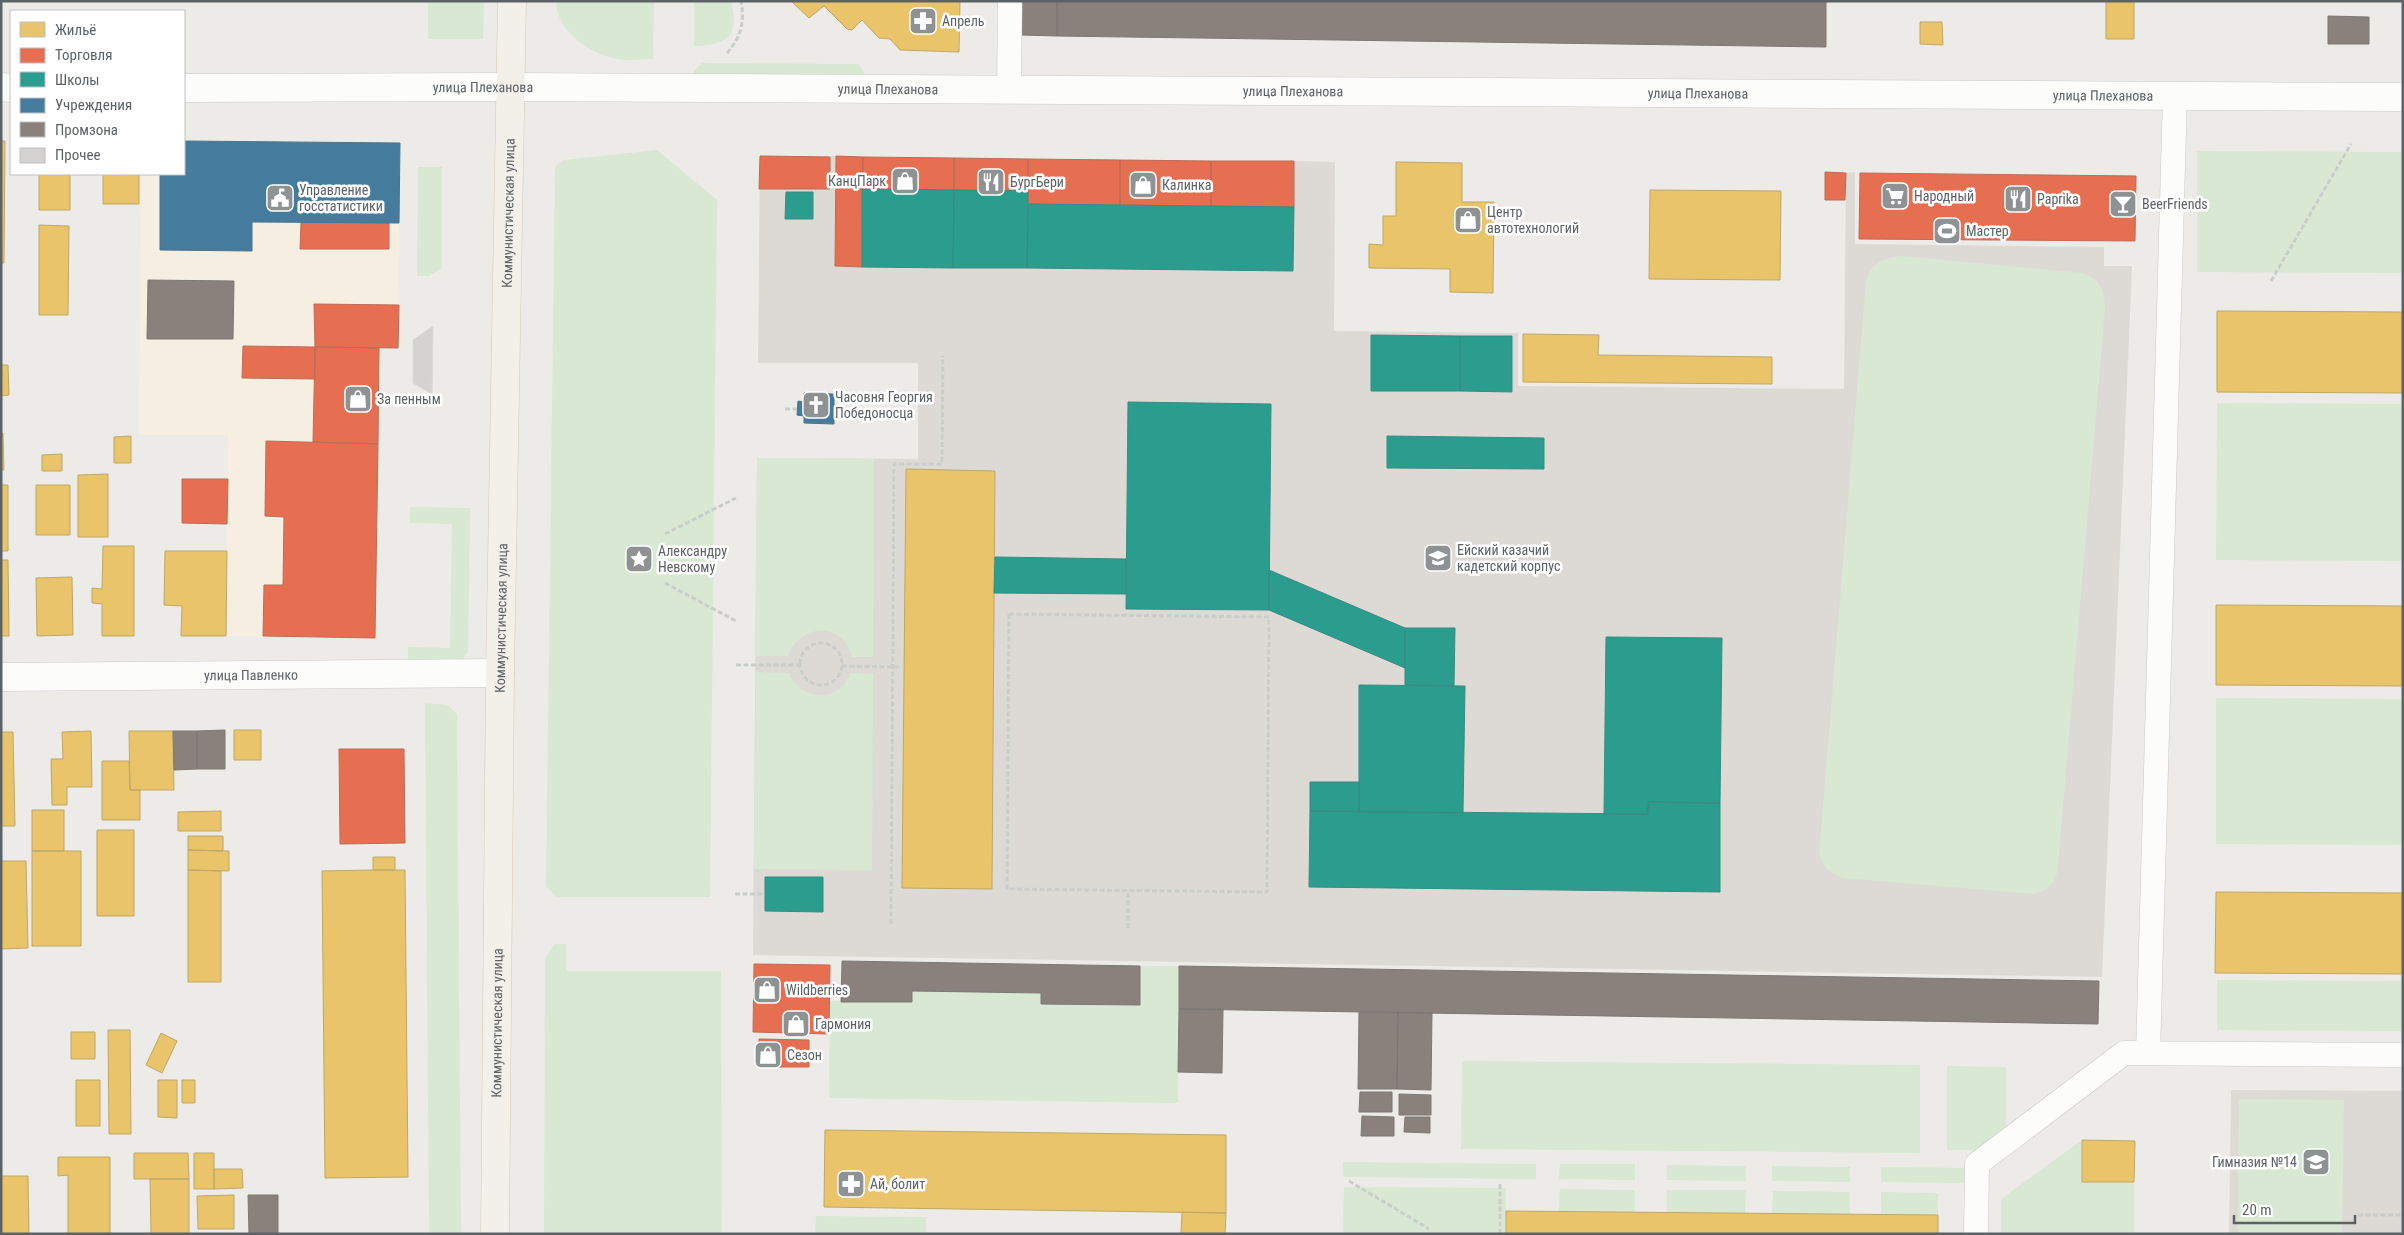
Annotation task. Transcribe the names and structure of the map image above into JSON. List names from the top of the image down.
{
  "streets": {
    "main road": ["Коммунистическая улица"],
    "street": ["улица Плеханова", "улица Павленко"]
  },
  "crossings": [
    ["улица Плеханова", "Коммунистическая улица"],
    ["Коммунистическая улица", "улица Павленко"]
  ],
  "places": {
    "pharmacy": ["Апрель", "Ай, болит"],
    "shop": [
      "КанцПарк",
      "Калинка",
      "Центр автотехнологий",
      "За пенным",
      "Wildberries",
      "Гармония",
      "Сезон"
    ],
    "restaurant": ["БургБери", "Paprika"],
    "supermarket": ["Народный"],
    "public building": ["Управление госстатистики"],
    "bar": ["BeerFriends"],
    "sports": ["Мастер"],
    "church": ["Часовня Георгия Победоносца"],
    "school or university": ["Ейский казачий кадетский корпус", "Гимназия №14"],
    "place": ["Александру Невскому"]
  },
  "legend": [
    "Жильё",
    "Торговля",
    "Школы",
    "Учреждения",
    "Промзона",
    "Прочее"
  ],
  "scale_bar": "20 m"
}
